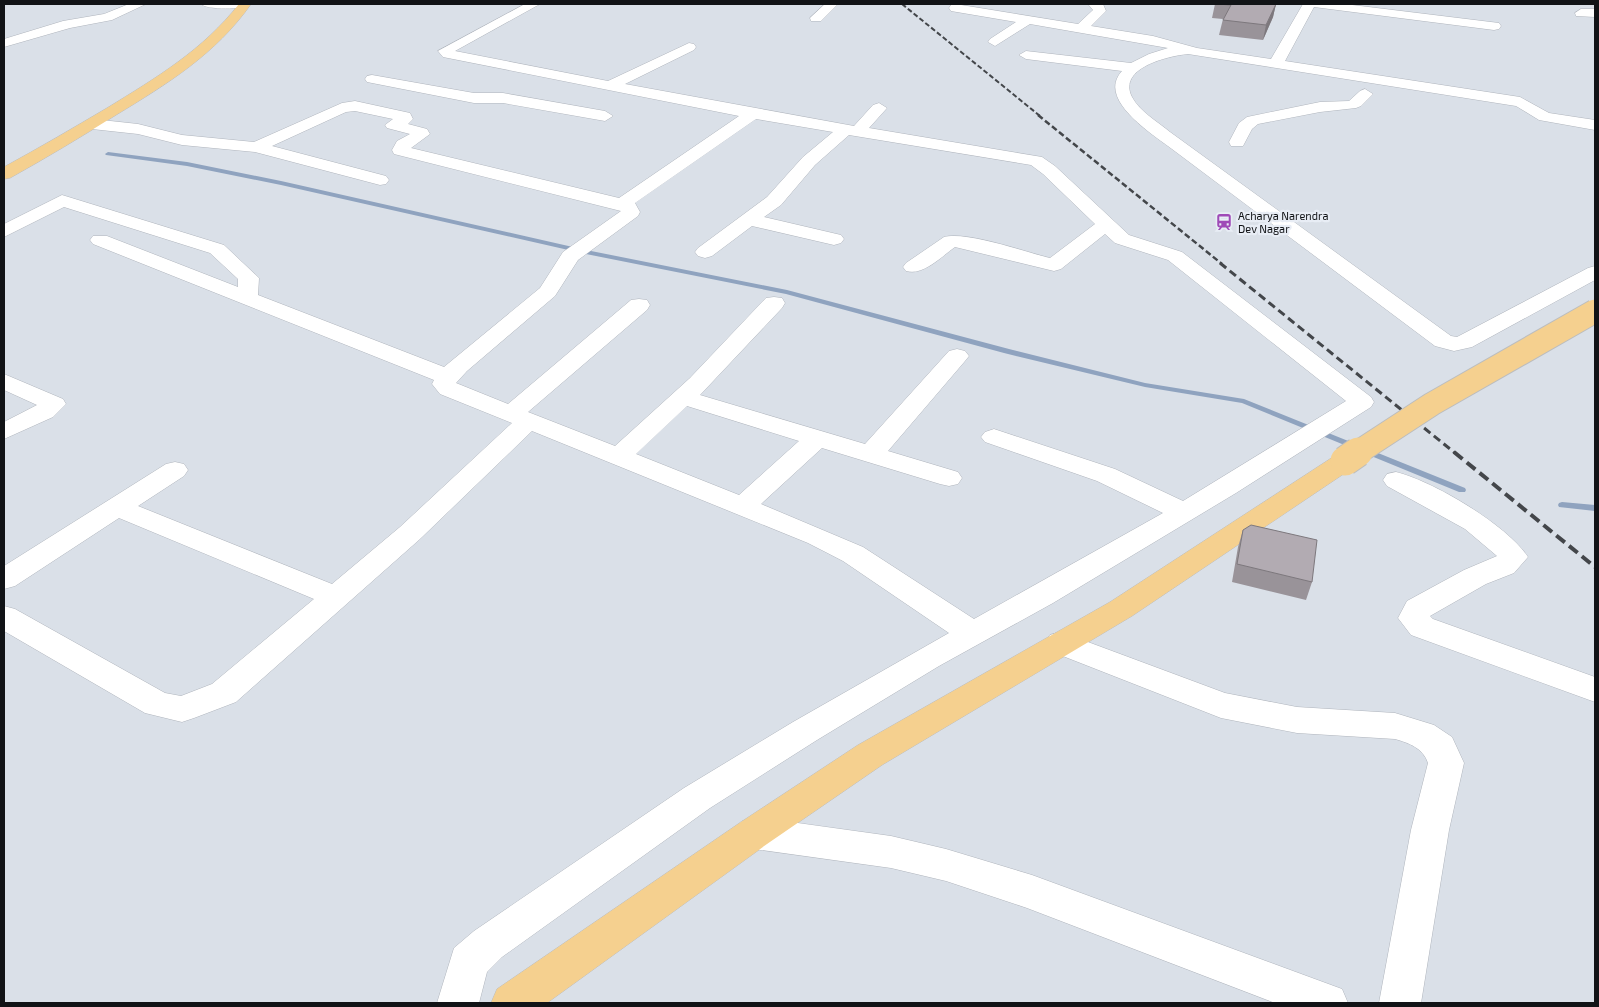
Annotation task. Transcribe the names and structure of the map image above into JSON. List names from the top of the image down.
{
  "places": {
    "station": ["Acharya Narendra Dev Nagar"]
  }
}
